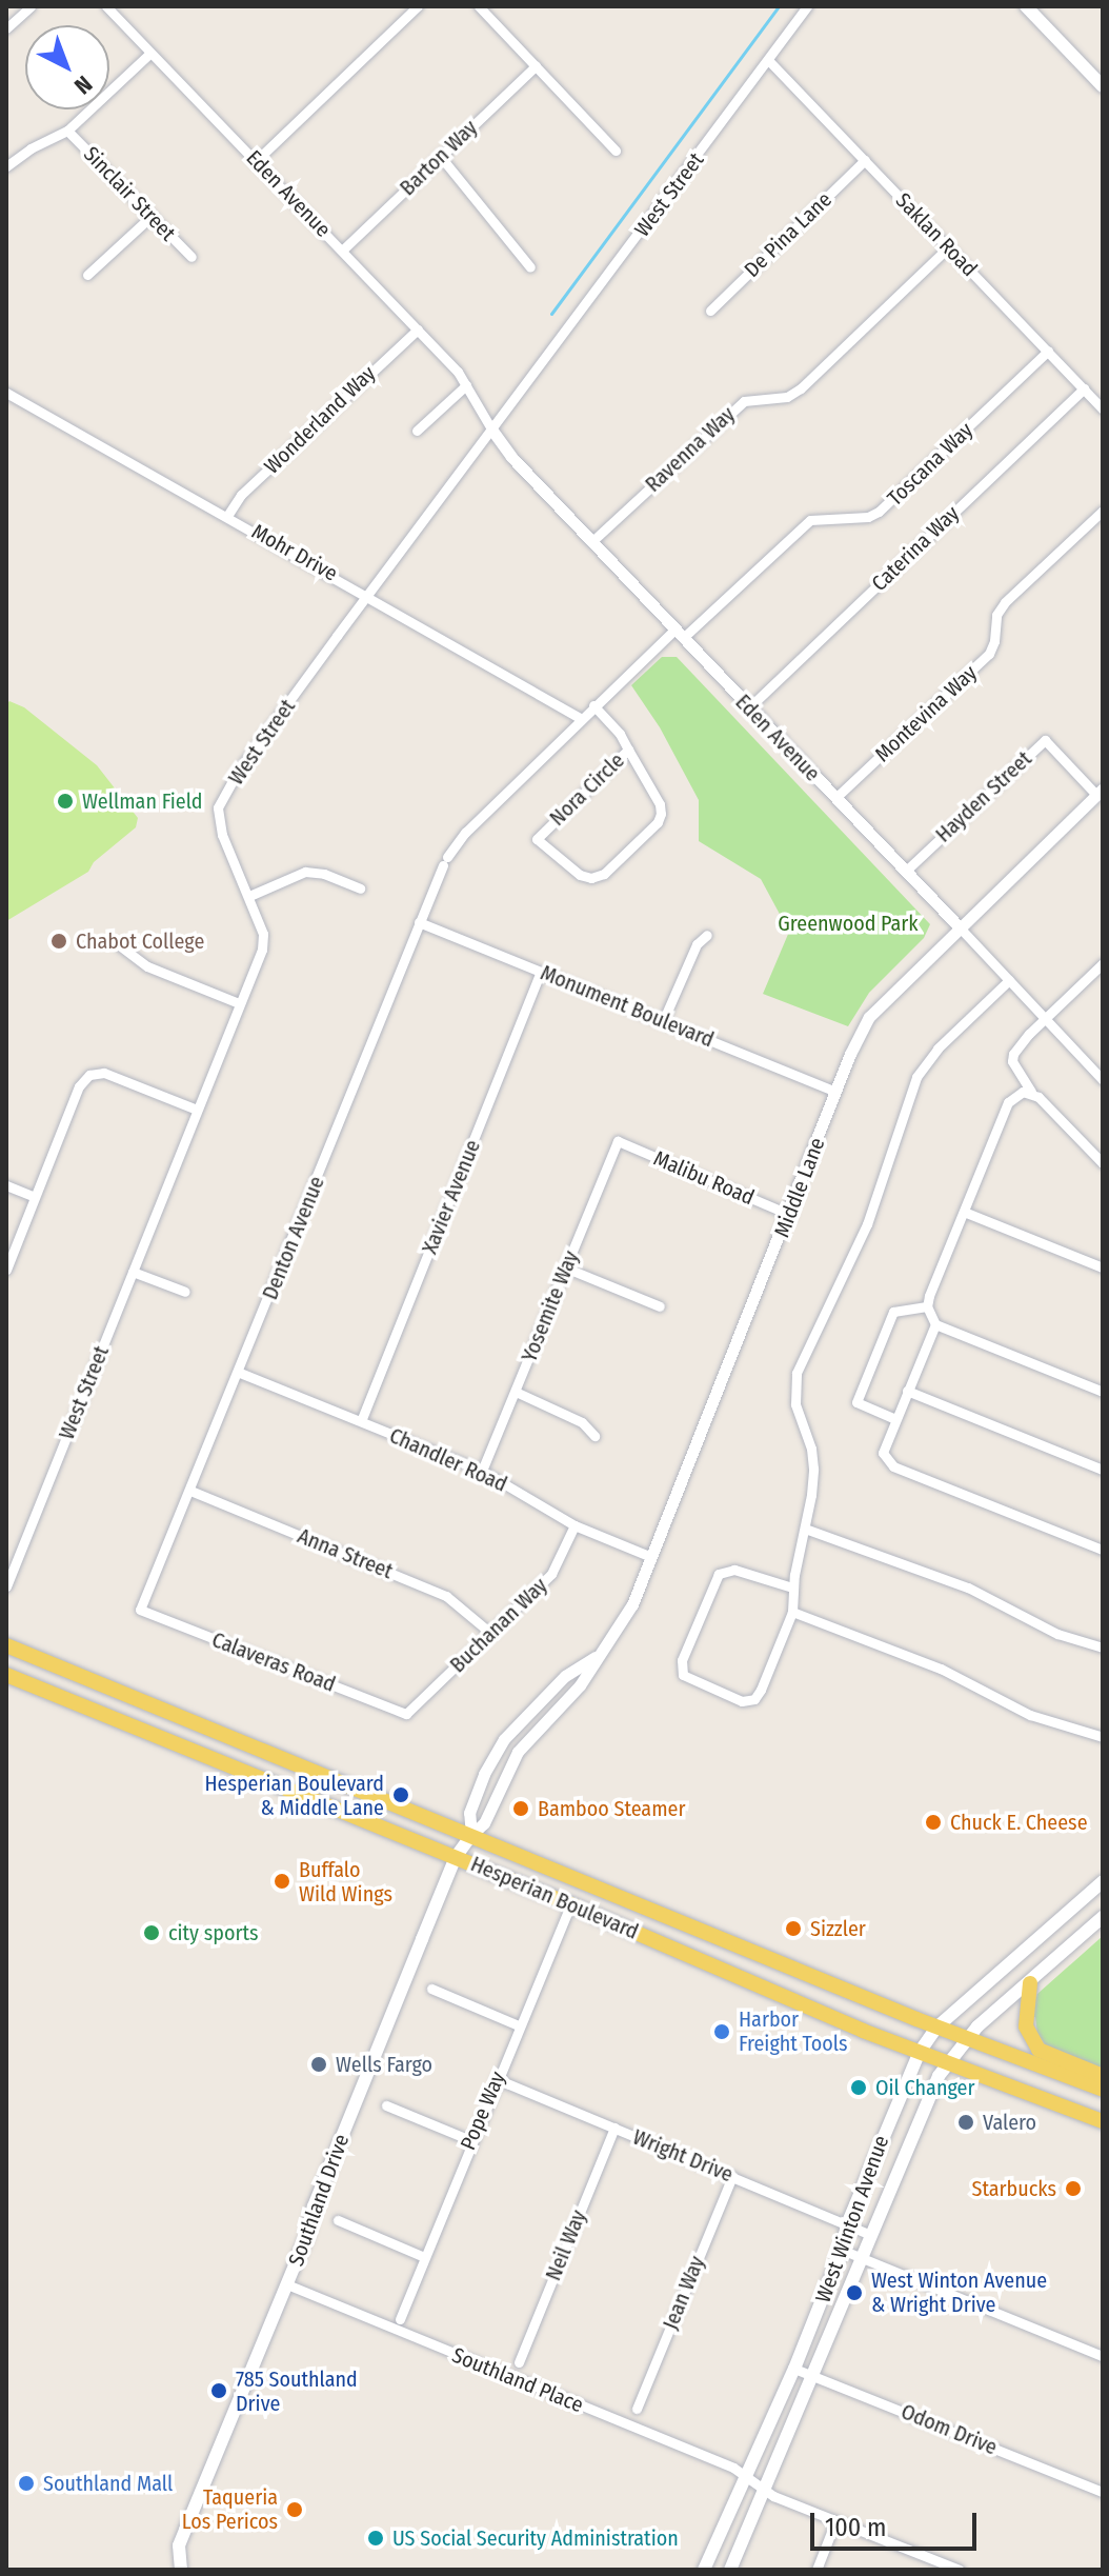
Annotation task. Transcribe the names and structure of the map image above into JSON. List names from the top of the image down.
{
  "streets": {
    "main road": ["Hesperian Boulevard", "Southland Drive", "West Winton Avenue"],
    "street": [
      "Barton Way",
      "Sinclair Street",
      "Eden Avenue",
      "West Street",
      "De Pina Lane",
      "Saklan Road",
      "Wonderland Way",
      "Ravenna Way",
      "Toscana Way",
      "Caterina Way",
      "Mohr Drive",
      "Montevina Way",
      "Nora Circle",
      "Hayden Street",
      "Monument Boulevard",
      "Malibu Road",
      "Middle Lane",
      "Xavier Avenue",
      "Denton Avenue",
      "Yosemite Way",
      "Chandler Road",
      "Anna Street",
      "Buchanan Way",
      "Calaveras Road",
      "Pope Way",
      "Wright Drive",
      "Neil Way",
      "Jean Way",
      "Southland Place",
      "Odom Drive"
    ]
  },
  "crossings": [
    ["Barton Way", "Eden Avenue"],
    ["Eden Avenue", "West Street"],
    ["Eden Avenue", "Wonderland Way"],
    ["Eden Avenue", "Ravenna Way"],
    ["Eden Avenue", "Toscana Way"],
    ["Eden Avenue", "Caterina Way"],
    ["Eden Avenue", "Montevina Way"],
    ["Eden Avenue", "Hayden Street"],
    ["Eden Avenue", "Middle Lane"],
    ["Eden Avenue", "Denton Avenue"],
    ["West Street", "Saklan Road"],
    ["West Street", "Mohr Drive"],
    ["De Pina Lane", "Saklan Road"],
    ["Saklan Road", "Ravenna Way"],
    ["Saklan Road", "Toscana Way"],
    ["Saklan Road", "Caterina Way"],
    ["Wonderland Way", "Mohr Drive"],
    ["Toscana Way", "Denton Avenue"],
    ["Mohr Drive", "Denton Avenue"],
    ["Nora Circle", "Denton Avenue"],
    ["Hayden Street", "Middle Lane"],
    ["Monument Boulevard", "Middle Lane"],
    ["Monument Boulevard", "Xavier Avenue"],
    ["Monument Boulevard", "Denton Avenue"],
    ["Malibu Road", "Middle Lane"],
    ["Malibu Road", "Yosemite Way"],
    ["Middle Lane", "Chandler Road"],
    ["Middle Lane", "Hesperian Boulevard"],
    ["Middle Lane", "Southland Drive"],
    ["Xavier Avenue", "Chandler Road"],
    ["Denton Avenue", "Chandler Road"],
    ["Denton Avenue", "Anna Street"],
    ["Denton Avenue", "Calaveras Road"],
    ["Yosemite Way", "Chandler Road"],
    ["Chandler Road", "Buchanan Way"],
    ["Anna Street", "Buchanan Way"],
    ["Buchanan Way", "Calaveras Road"],
    ["Hesperian Boulevard", "Pope Way"],
    ["Hesperian Boulevard", "Southland Drive"],
    ["Hesperian Boulevard", "West Winton Avenue"],
    ["Pope Way", "Wright Drive"],
    ["Wright Drive", "West Winton Avenue"],
    ["Wright Drive", "Neil Way"],
    ["Wright Drive", "Jean Way"],
    ["Southland Drive", "Southland Place"],
    ["West Winton Avenue", "Southland Place"],
    ["West Winton Avenue", "Odom Drive"]
  ],
  "parks": ["Greenwood Park"],
  "places": [
    "Wellman Field",
    "Chabot College",
    "Hesperian Boulevard & Middle Lane",
    "Bamboo Steamer",
    "Chuck E. Cheese",
    "Buffalo Wild Wings",
    "Sizzler",
    "city sports",
    "Harbor Freight Tools",
    "Wells Fargo",
    "Oil Changer",
    "Valero",
    "Starbucks",
    "West Winton Avenue & Wright Drive",
    "785 Southland Drive",
    "Southland Mall",
    "Taqueria Los Pericos",
    "US Social Security Administration"
  ],
  "scale_bar": "100 m",
  "north": "bottom right"
}
